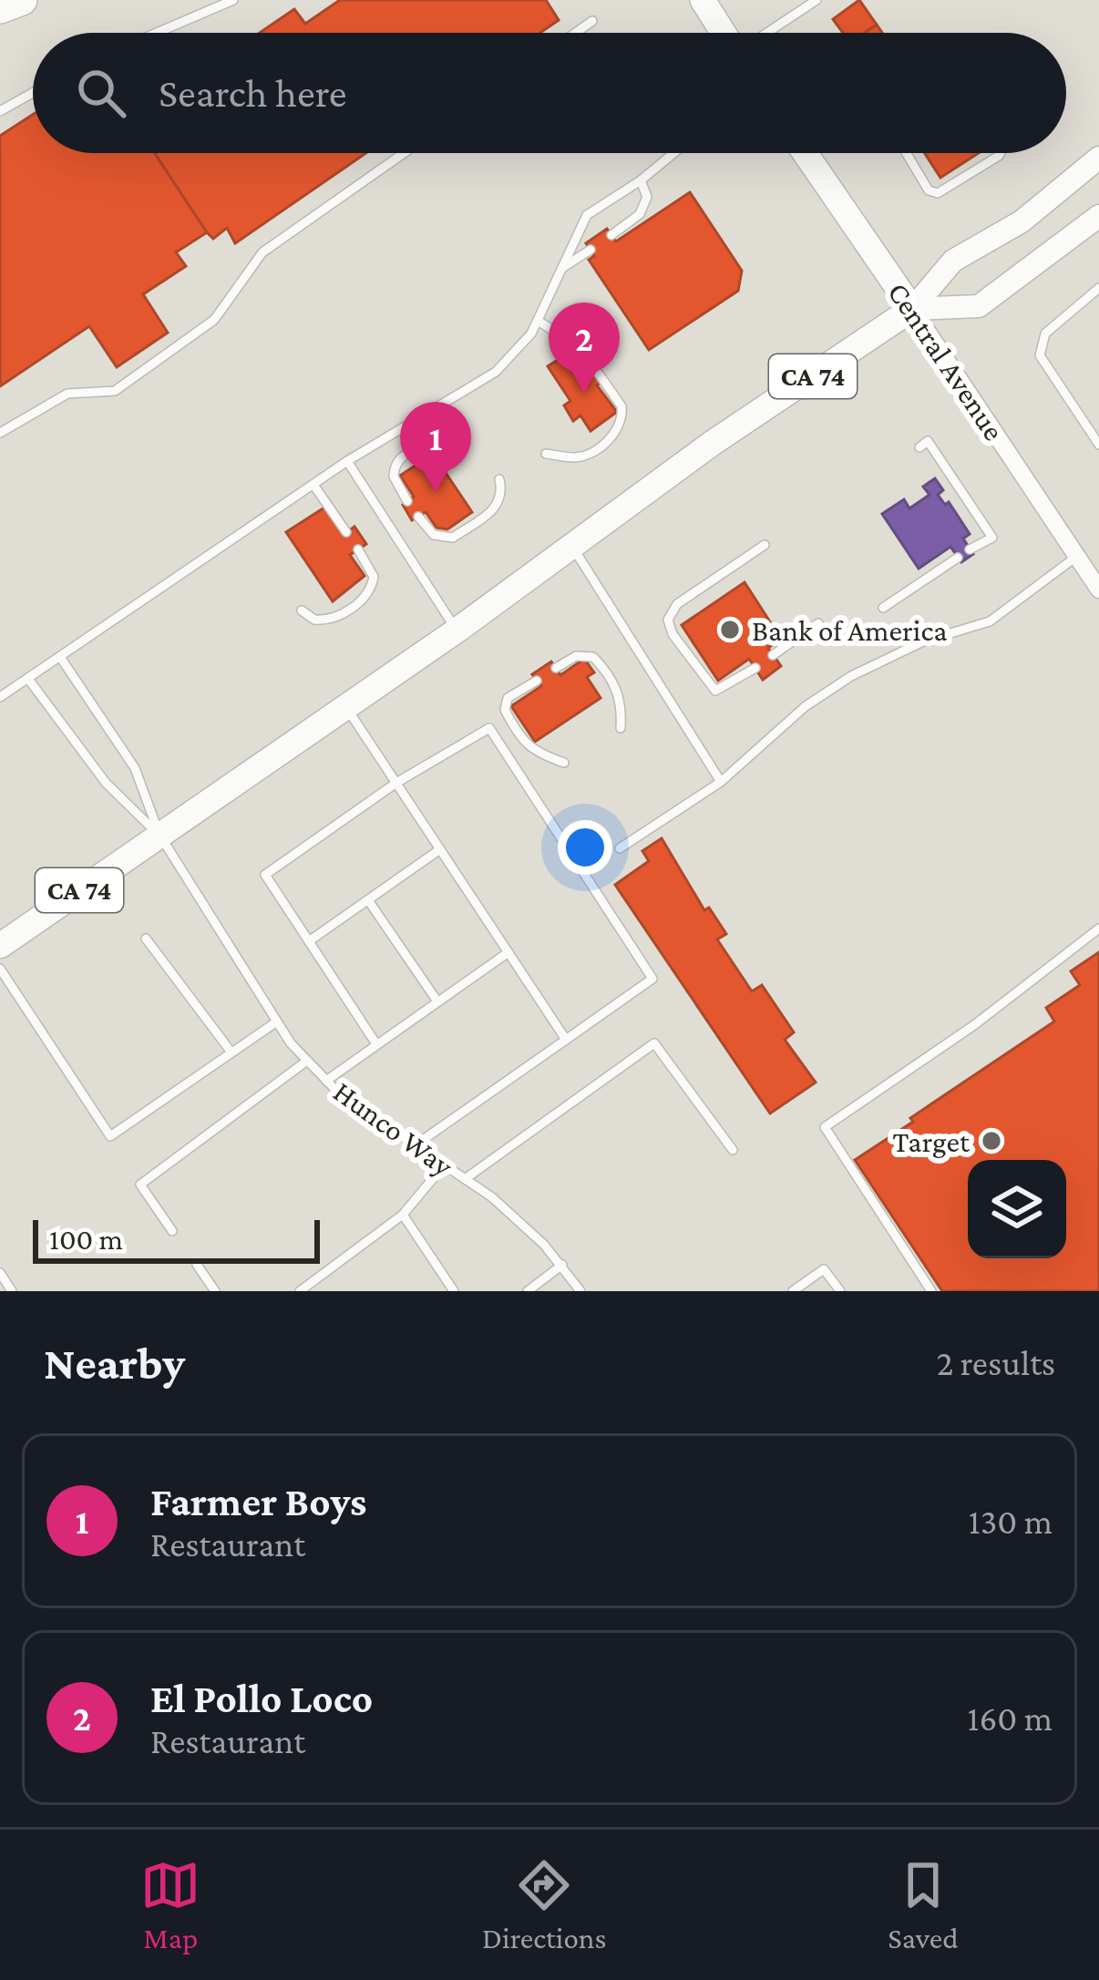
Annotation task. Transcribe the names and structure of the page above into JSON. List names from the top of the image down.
{
  "streets": {
    "main road": ["Central Avenue", "CA 74"],
    "lane": ["Hunco Way"]
  },
  "crossings": [
    ["Central Avenue", "CA 74"],
    ["CA 74", "Hunco Way"]
  ],
  "places": ["Bank of America", "Target"],
  "scale_bar": "100 m",
  "page": {
    "search": "Search here",
    "pins": ["2", "1"],
    "scale": "100 m",
    "heading": ["Nearby", "2 results"],
    "list": [
      {
        "mark": "1",
        "name": "Farmer Boys",
        "note": "Restaurant",
        "value": "130 m"
      },
      {
        "mark": "2",
        "name": "El Pollo Loco",
        "note": "Restaurant",
        "value": "160 m"
      }
    ],
    "nav": ["Map", "Directions", "Saved"]
  }
}
